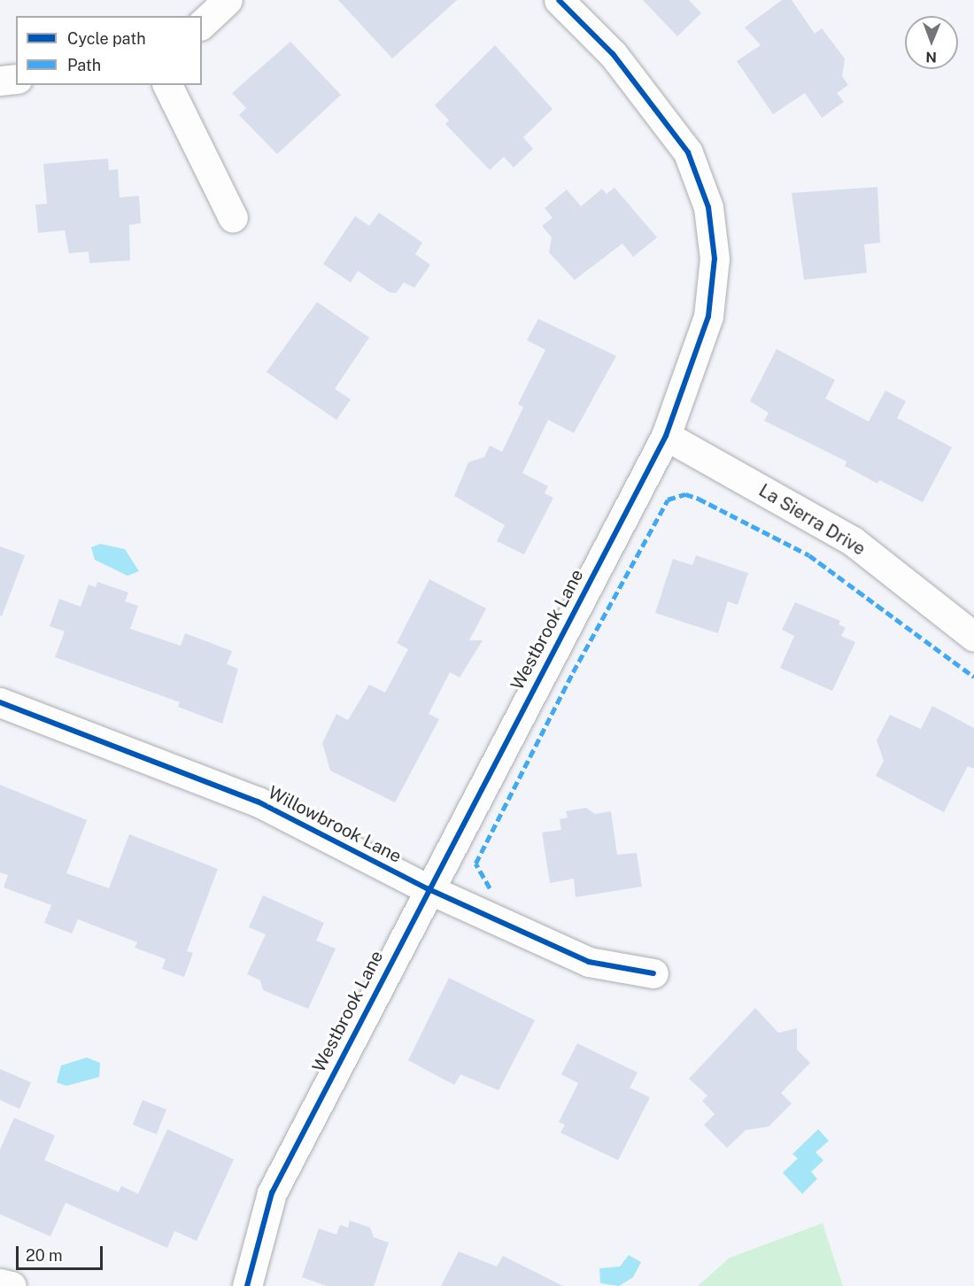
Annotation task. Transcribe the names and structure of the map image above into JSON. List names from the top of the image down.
{
  "streets": {
    "street": ["La Sierra Drive", "Westbrook Lane", "Willowbrook Lane"]
  },
  "crossings": [
    ["La Sierra Drive", "Westbrook Lane"],
    ["Westbrook Lane", "Willowbrook Lane"]
  ],
  "legend": ["Cycle path", "Path"],
  "scale_bar": "20 m",
  "north": "bottom"
}
